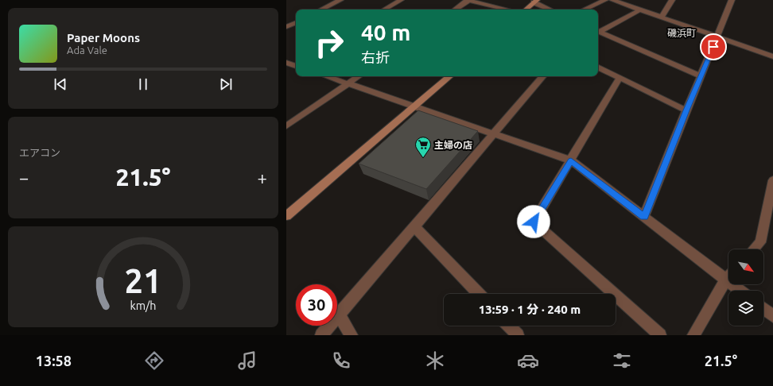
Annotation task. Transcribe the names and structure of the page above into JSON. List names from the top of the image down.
{
  "districts": ["磯浜町"],
  "places": {
    "supermarket": ["主婦の店"]
  },
  "north": "bottom right",
  "page": {
    "turn": ["40 m", "右折"],
    "song": ["Paper Moons", "Ada Vale"],
    "tile": "エアコン",
    "heat": ["−", "21.5°", "+"],
    "limit": "30",
    "trip": "13:59 · 1 分 · 240 m",
    "tabs": ["13:58", "21.5°"],
    "gauge": ["21", "km/h"]
  }
}
